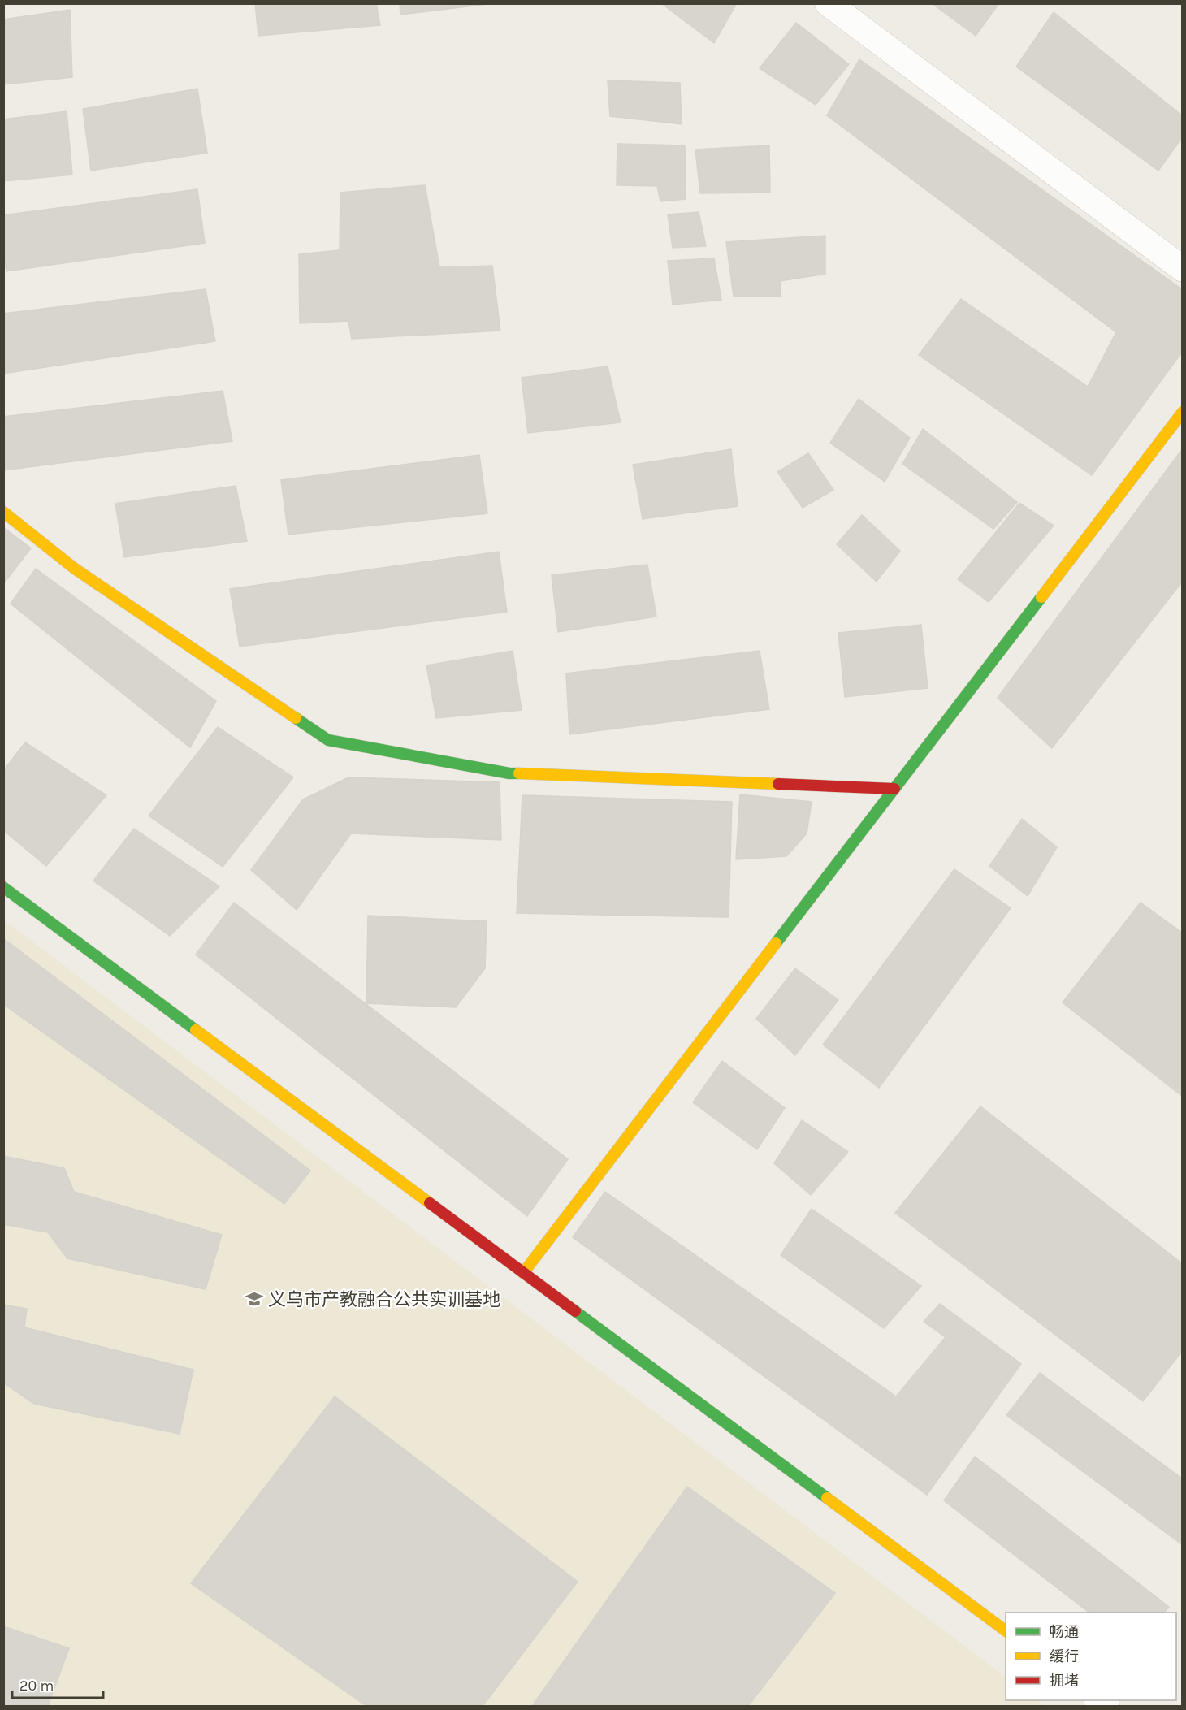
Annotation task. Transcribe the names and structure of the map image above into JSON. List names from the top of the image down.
{
  "places": {
    "school or university": ["义乌市产教融合公共实训基地"]
  },
  "legend": ["畅通", "缓行", "拥堵"],
  "scale_bar": "20 m"
}
